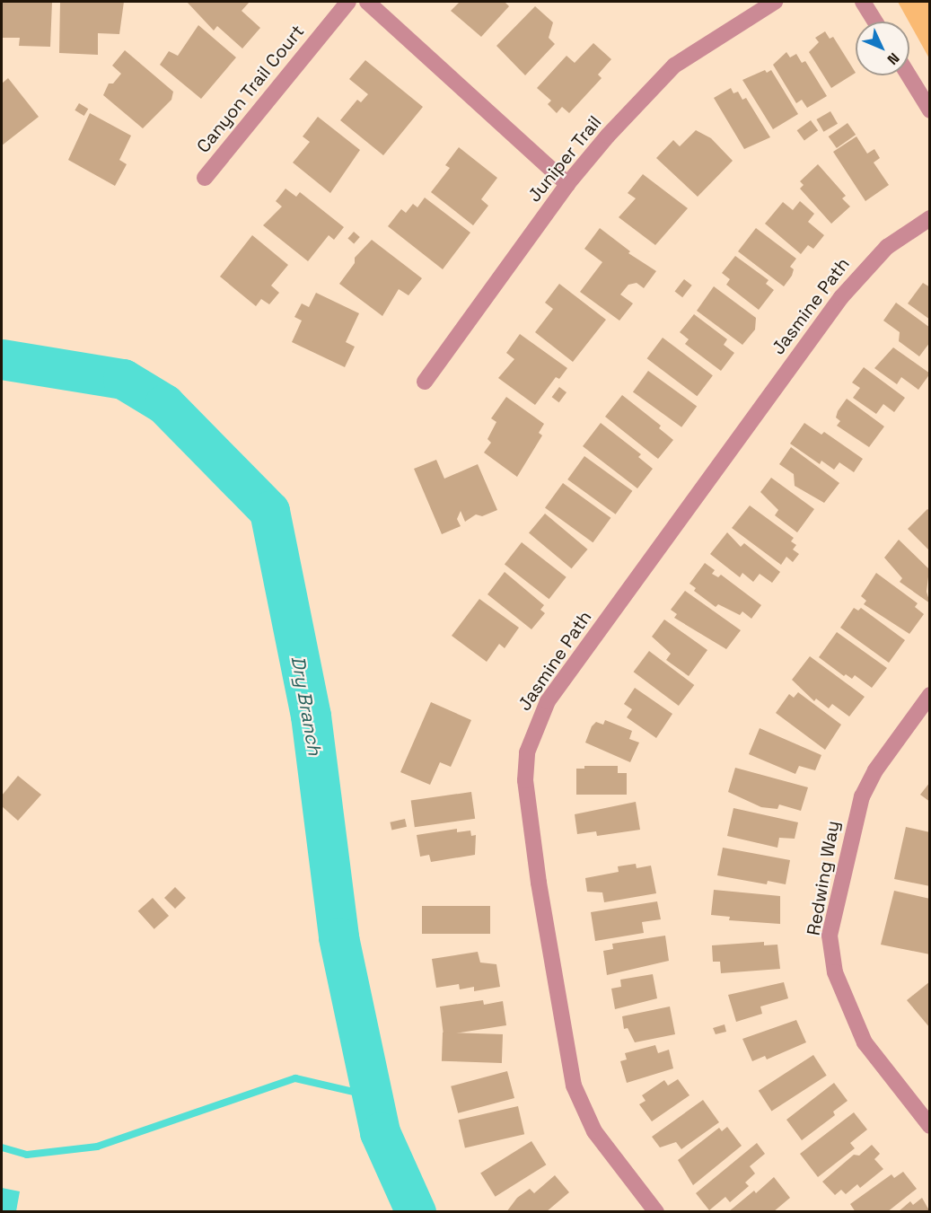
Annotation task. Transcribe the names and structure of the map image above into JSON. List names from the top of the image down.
{
  "streets": {
    "street": [
      "Canyon Trail Court",
      "Juniper Trail",
      "Jasmine Path",
      "Redwing Way"
    ]
  },
  "water": ["Dry Branch"],
  "north": "bottom right"
}
